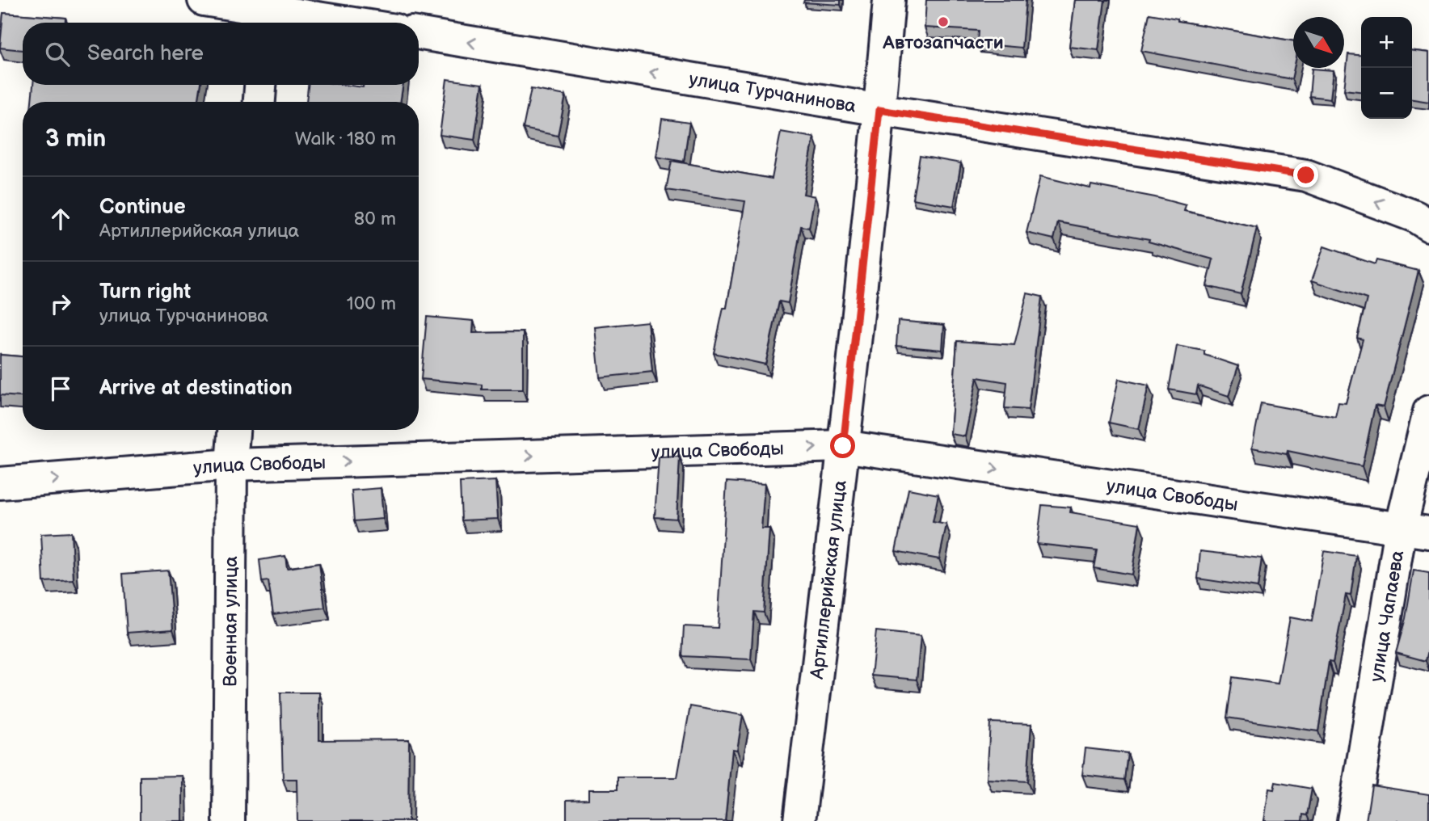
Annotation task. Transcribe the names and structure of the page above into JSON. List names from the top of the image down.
{
  "streets": {
    "street": [
      "улица Турчанинова",
      "улица Свободы",
      "Артиллерийская улица",
      "улица Чапаева",
      "Военная улица"
    ]
  },
  "crossings": [
    ["улица Турчанинова", "Артиллерийская улица"],
    ["улица Свободы", "Артиллерийская улица"],
    ["улица Свободы", "улица Чапаева"],
    ["улица Свободы", "Военная улица"]
  ],
  "one_way": ["улица Турчанинова", "улица Свободы"],
  "places": ["Автозапчасти"],
  "north": "bottom right",
  "page": {
    "map_buttons": ["+", "−"],
    "search": "Search here",
    "heading": ["3 min", "Walk · 180 m"],
    "list": [
      ["Continue", "Артиллерийская улица", "80 m"],
      ["Turn right", "улица Турчанинова", "100 m"],
      "Arrive at destination"
    ]
  }
}
